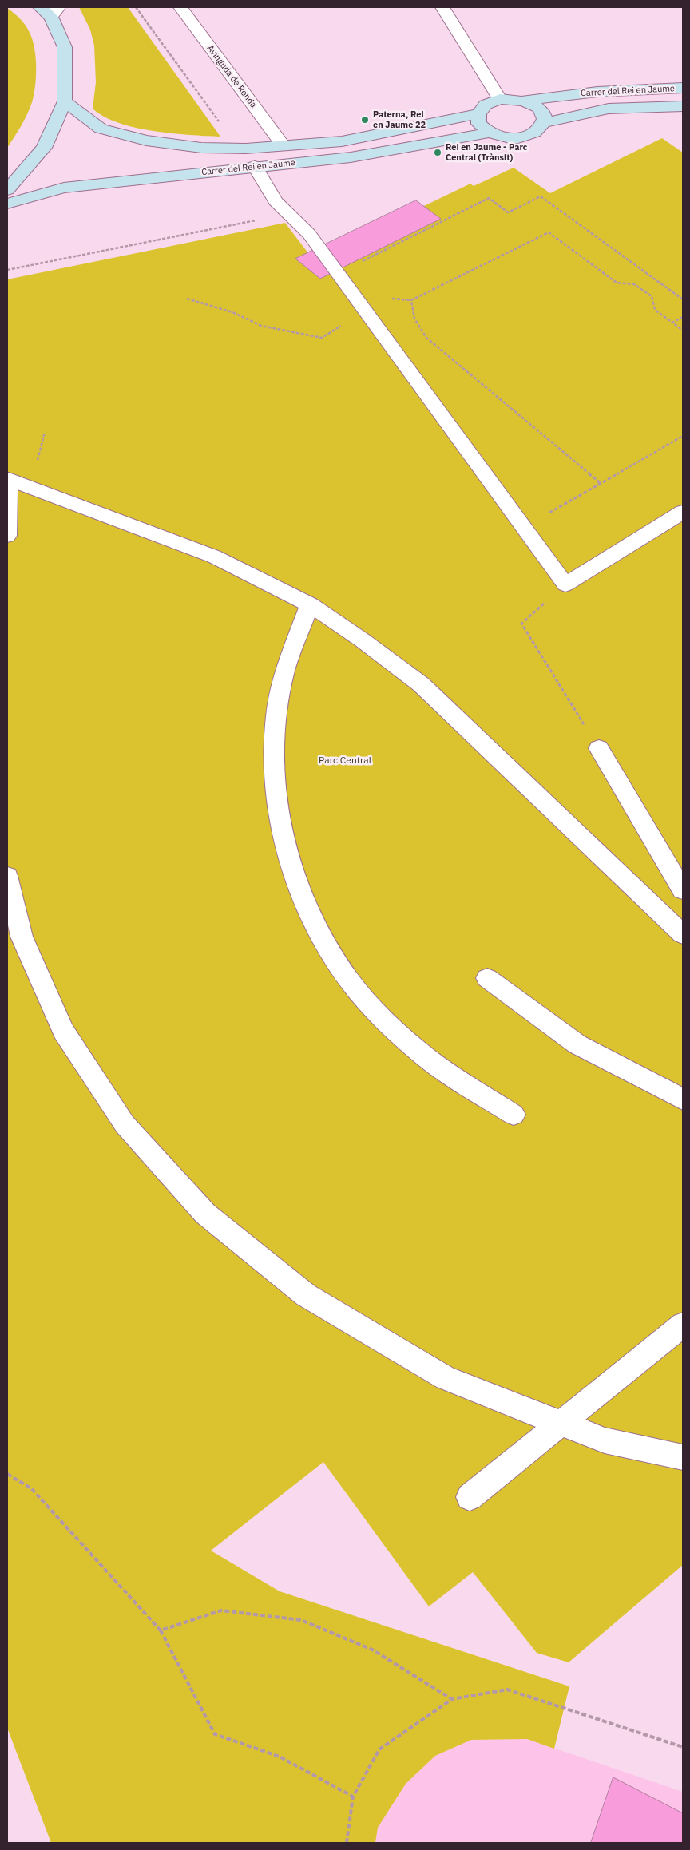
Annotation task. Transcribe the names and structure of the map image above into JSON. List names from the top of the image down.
{
  "streets": {
    "street": ["Avinguda de Ronda", "Carrer del Rei en Jaume"]
  },
  "crossings": [
    ["Avinguda de Ronda", "Carrer del Rei en Jaume"]
  ],
  "parks": ["Parc Central"],
  "places": ["Paterna, Rei en Jaume 22", "Rei en Jaume - Parc Central (Trànsit)"]
}
